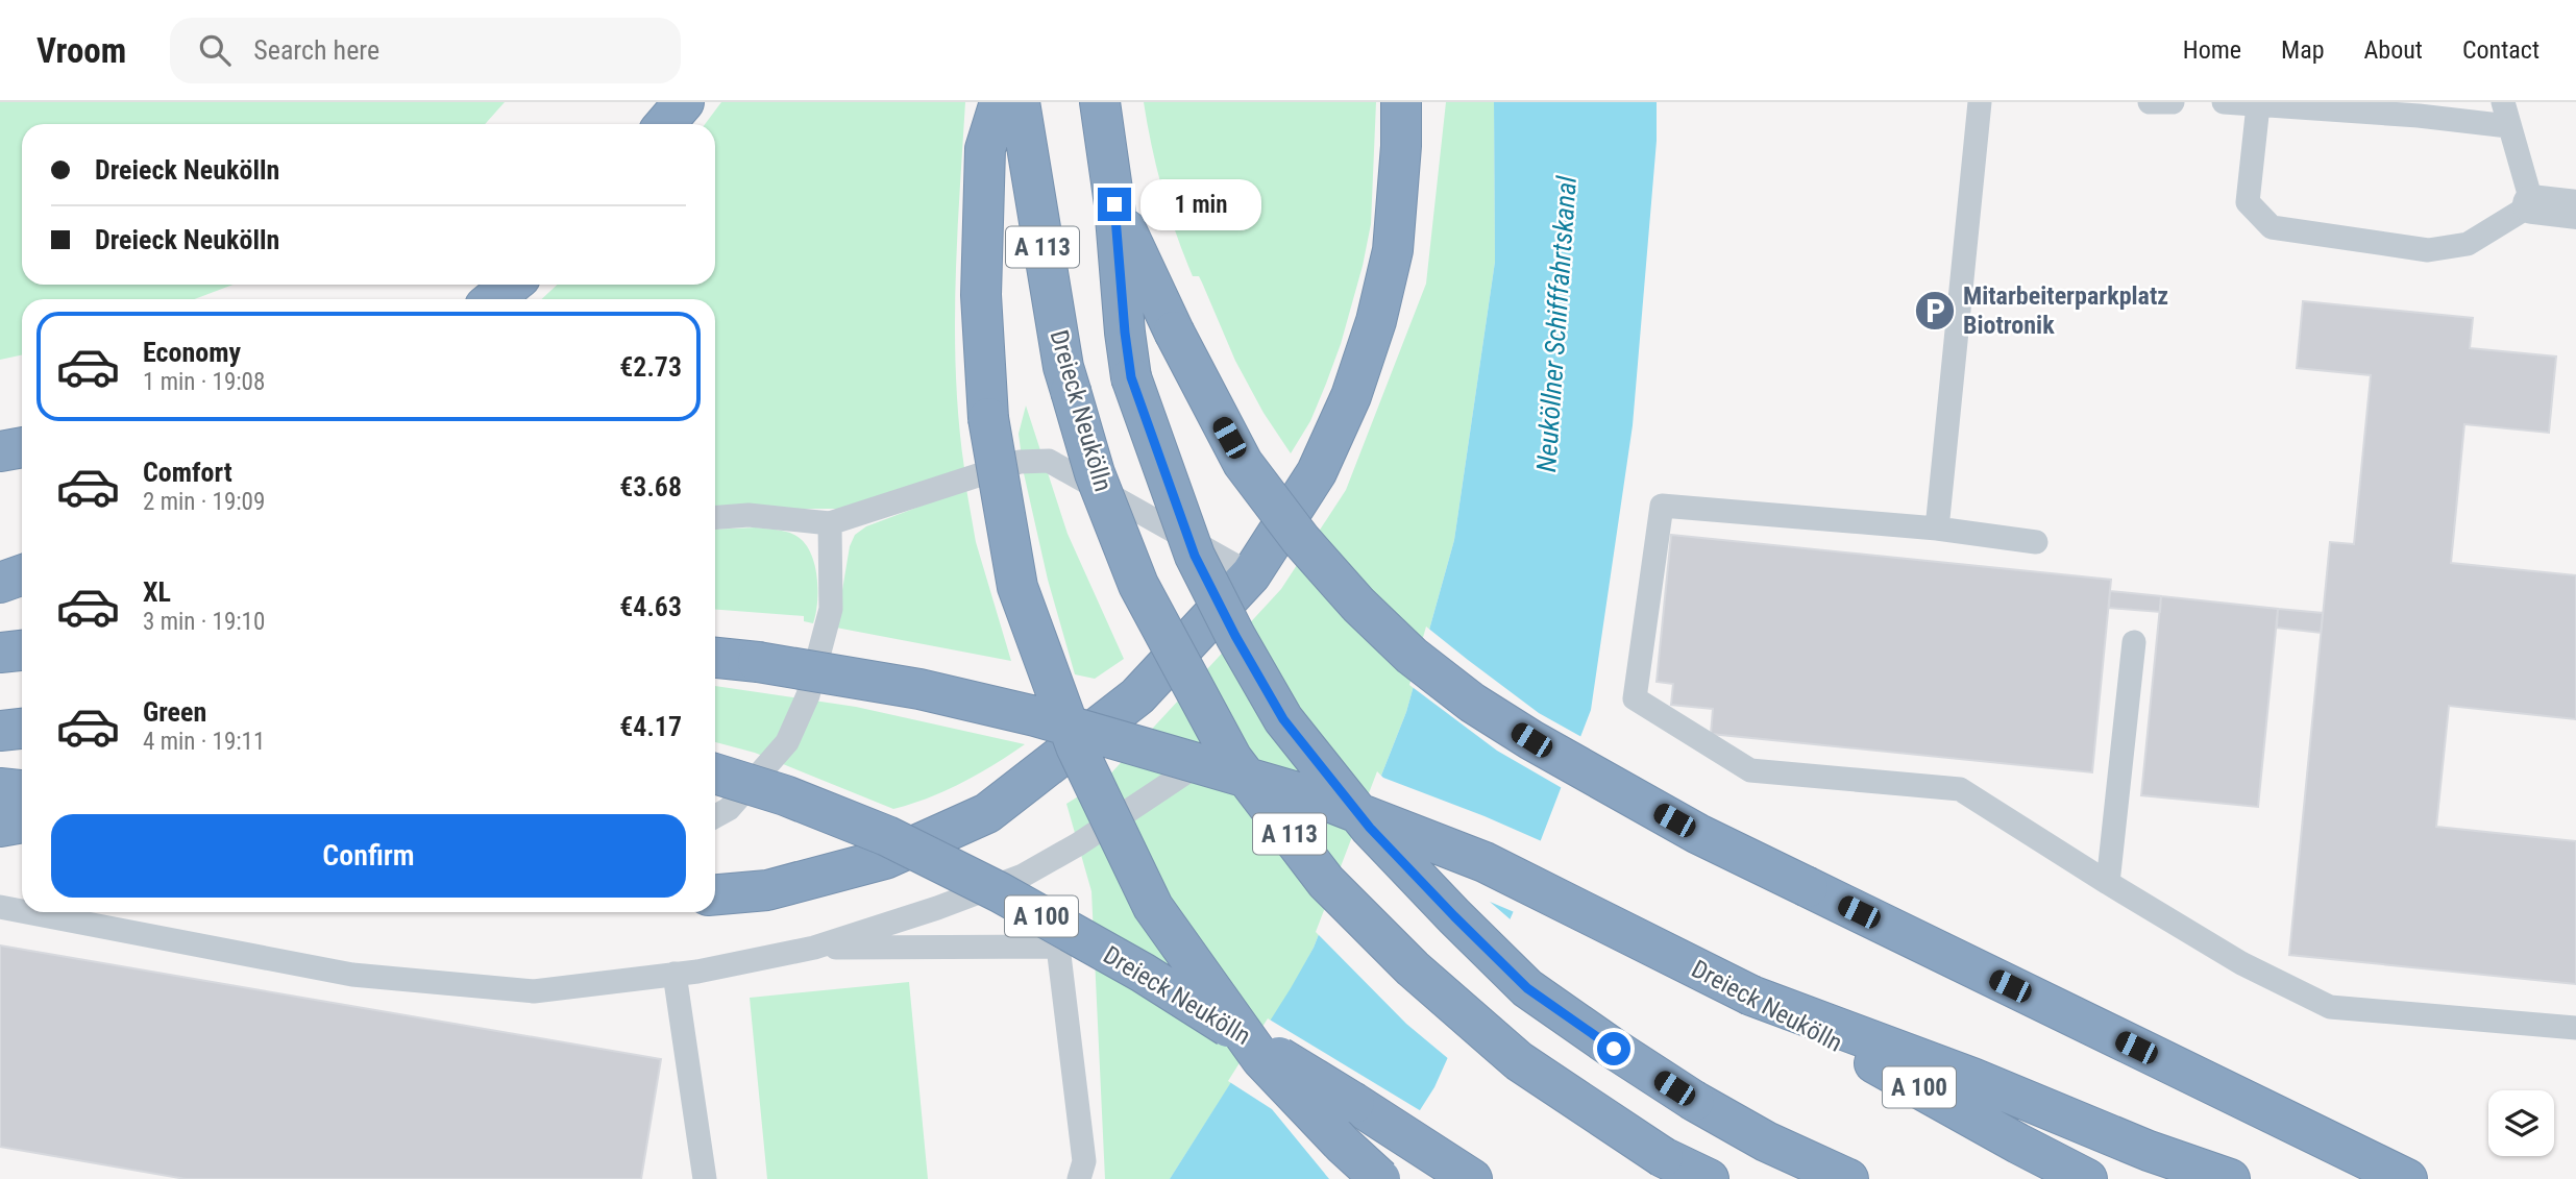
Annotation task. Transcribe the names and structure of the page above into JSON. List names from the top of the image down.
{
  "streets": {
    "highway": ["A 113", "Dreieck Neukölln", "A 100"]
  },
  "water": ["Neuköllner Schifffahrtskanal"],
  "places": {
    "parking": ["Mitarbeiterparkplatz Biotronik"]
  },
  "page": {
    "header": "Vroom",
    "search": "Search here",
    "nav": [
      "Home",
      "Map",
      "About",
      "Contact"
    ],
    "banner": ["Dreieck Neukölln", "Dreieck Neukölln"],
    "bubble": "1 min",
    "list": [
      {
        "name": "Economy",
        "note": "1 min · 19:08",
        "value": "€2.73"
      },
      {
        "name": "Comfort",
        "note": "2 min · 19:09",
        "value": "€3.68"
      },
      {
        "name": "XL",
        "note": "3 min · 19:10",
        "value": "€4.63"
      },
      {
        "name": "Green",
        "note": "4 min · 19:11",
        "value": "€4.17"
      }
    ],
    "buttons": "Confirm"
  }
}
